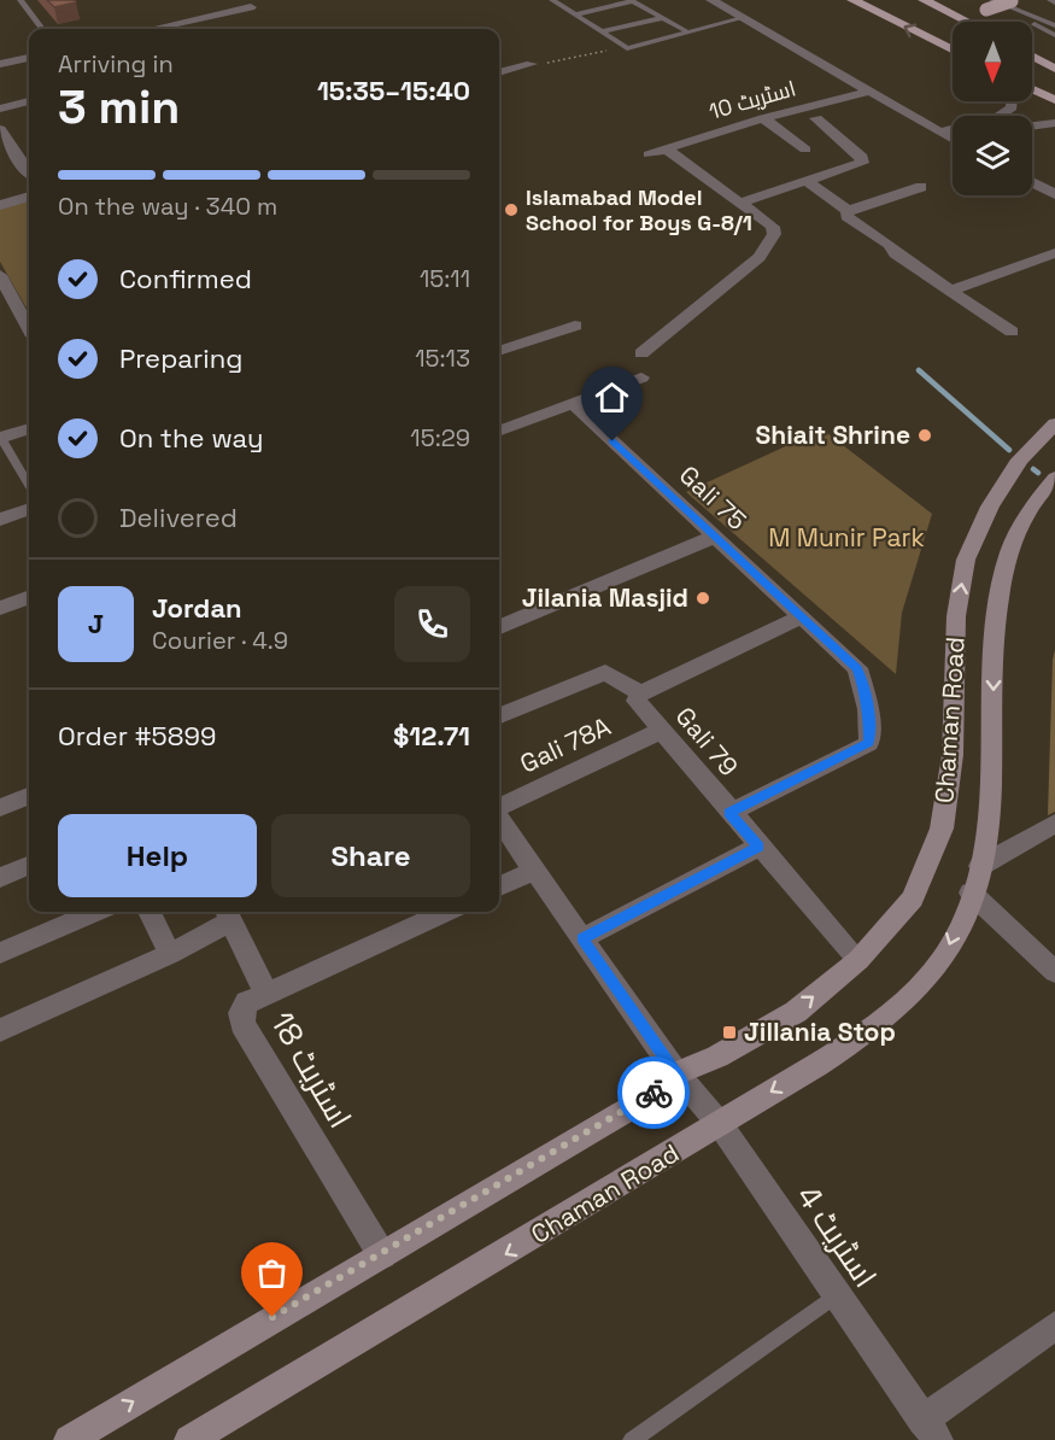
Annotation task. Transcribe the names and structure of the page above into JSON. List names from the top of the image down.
{
  "streets": {
    "street": [
      "اسٹریٹ 10",
      "Gali 75",
      "Chaman Road",
      "Gali 79",
      "Gali 78A",
      "اسٹریٹ 18",
      "اسٹریٹ 4"
    ]
  },
  "crossings": [
    ["Gali 75", "Gali 79"],
    ["Chaman Road", "Gali 79"],
    ["Chaman Road", "اسٹریٹ 18"],
    ["Chaman Road", "اسٹریٹ 4"],
    ["Gali 79", "Gali 78A"]
  ],
  "parks": ["M Munir Park"],
  "places": {
    "other": ["Islamabad Model School for Boys G-8/1", "Shiait Shrine", "Jilania Masjid"],
    "transit": ["Jillania Stop"]
  },
  "north": "bottom",
  "page": {
    "heading": ["3 min", "Arriving in", "15:35–15:40"],
    "panel": [
      "Jordan",
      "Courier · 4.9",
      "Order #5899",
      "$12.71"
    ],
    "bar": "On the way · 340 m",
    "list": [
      ["Confirmed", "15:11"],
      ["Preparing", "15:13"],
      ["On the way", "15:29"],
      "Delivered"
    ],
    "round": "J",
    "buttons": ["Help", "Share"]
  }
}
